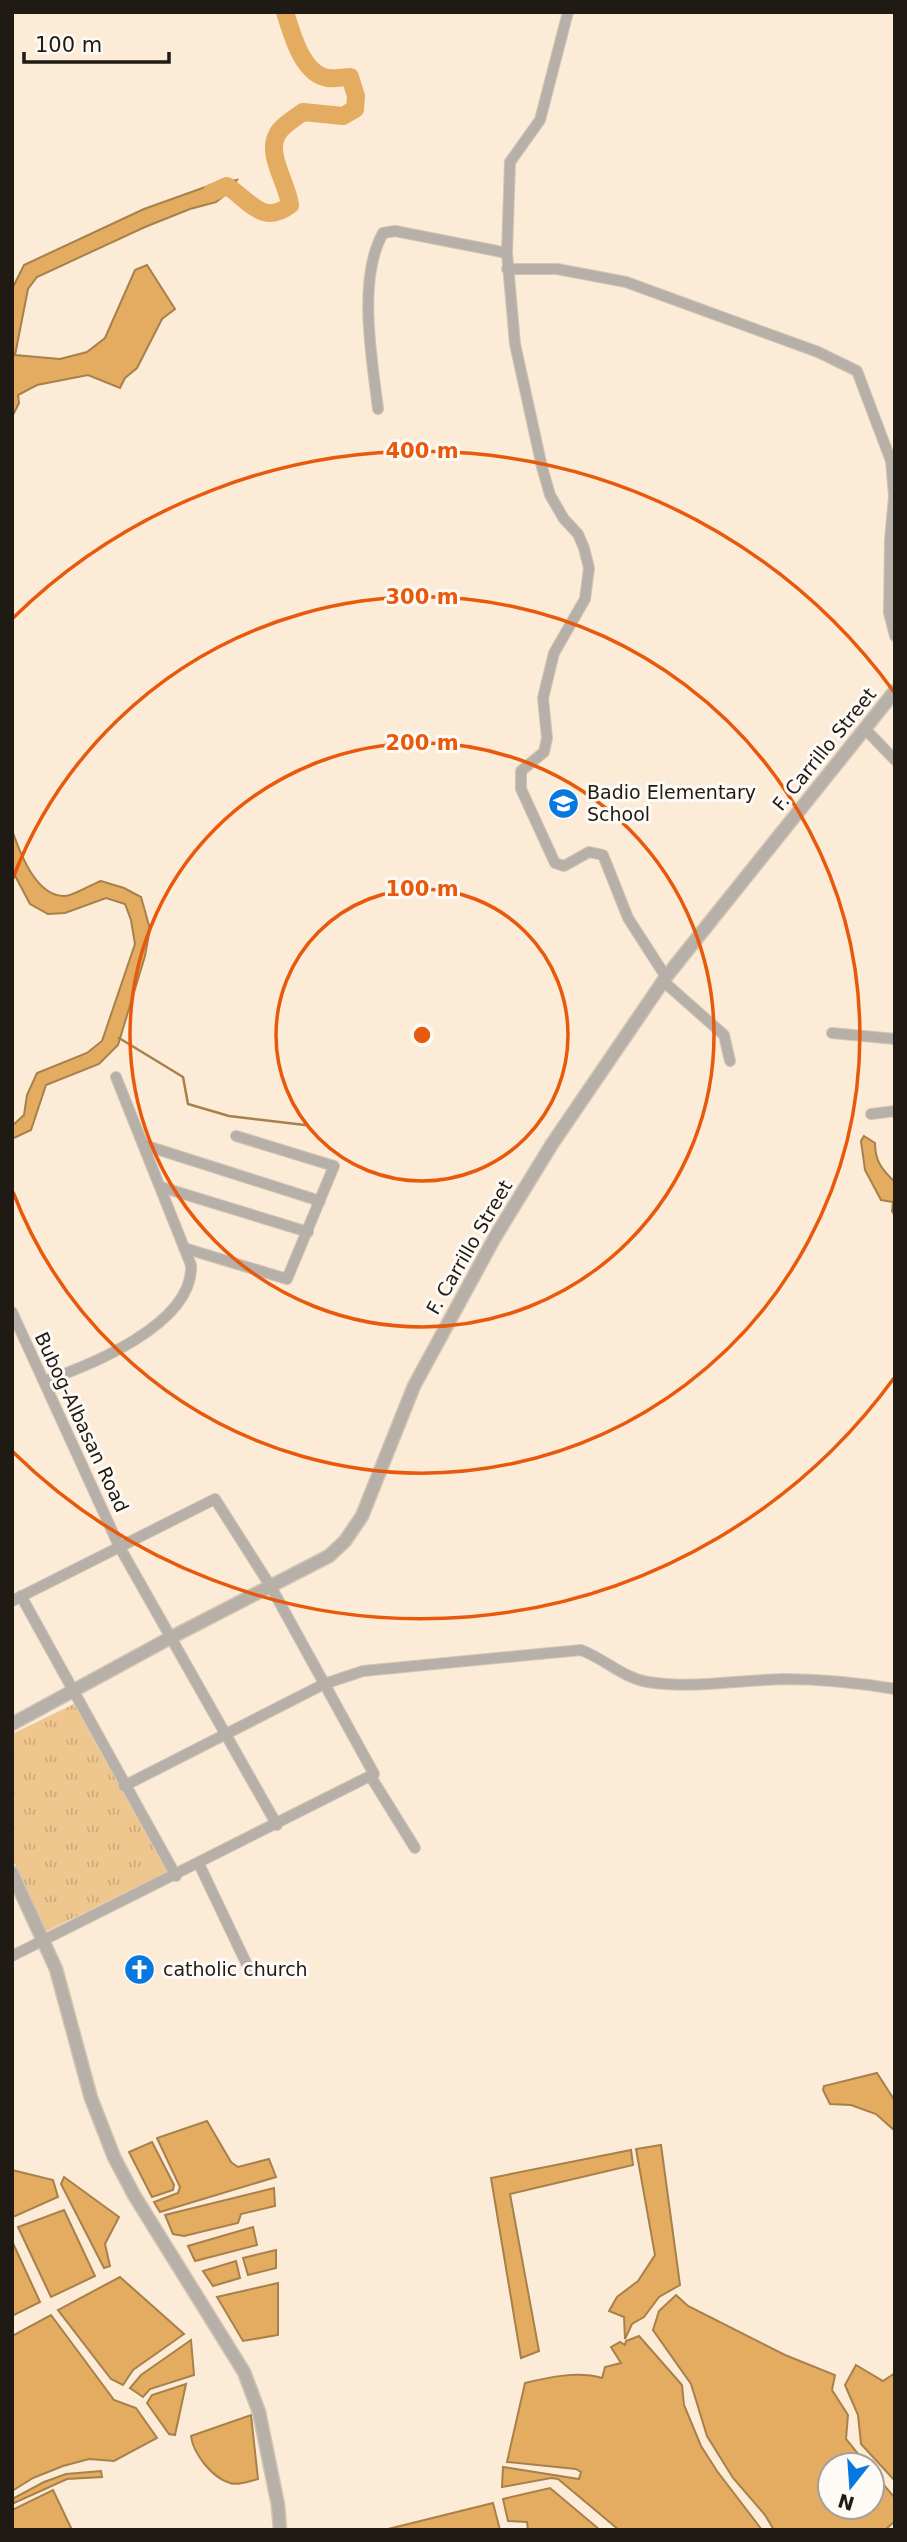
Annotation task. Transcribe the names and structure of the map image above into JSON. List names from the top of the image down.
{
  "streets": {
    "street": ["F. Carrillo Street", "Bubog-Albasan Road"]
  },
  "crossings": [
    ["F. Carrillo Street", "Bubog-Albasan Road"]
  ],
  "places": {
    "school or university": ["Badio Elementary School"],
    "church": ["catholic church"]
  },
  "scale_bar": "100 m",
  "north": "bottom",
  "rings": [
    "400 m",
    "300 m",
    "200 m",
    "100 m"
  ]
}
